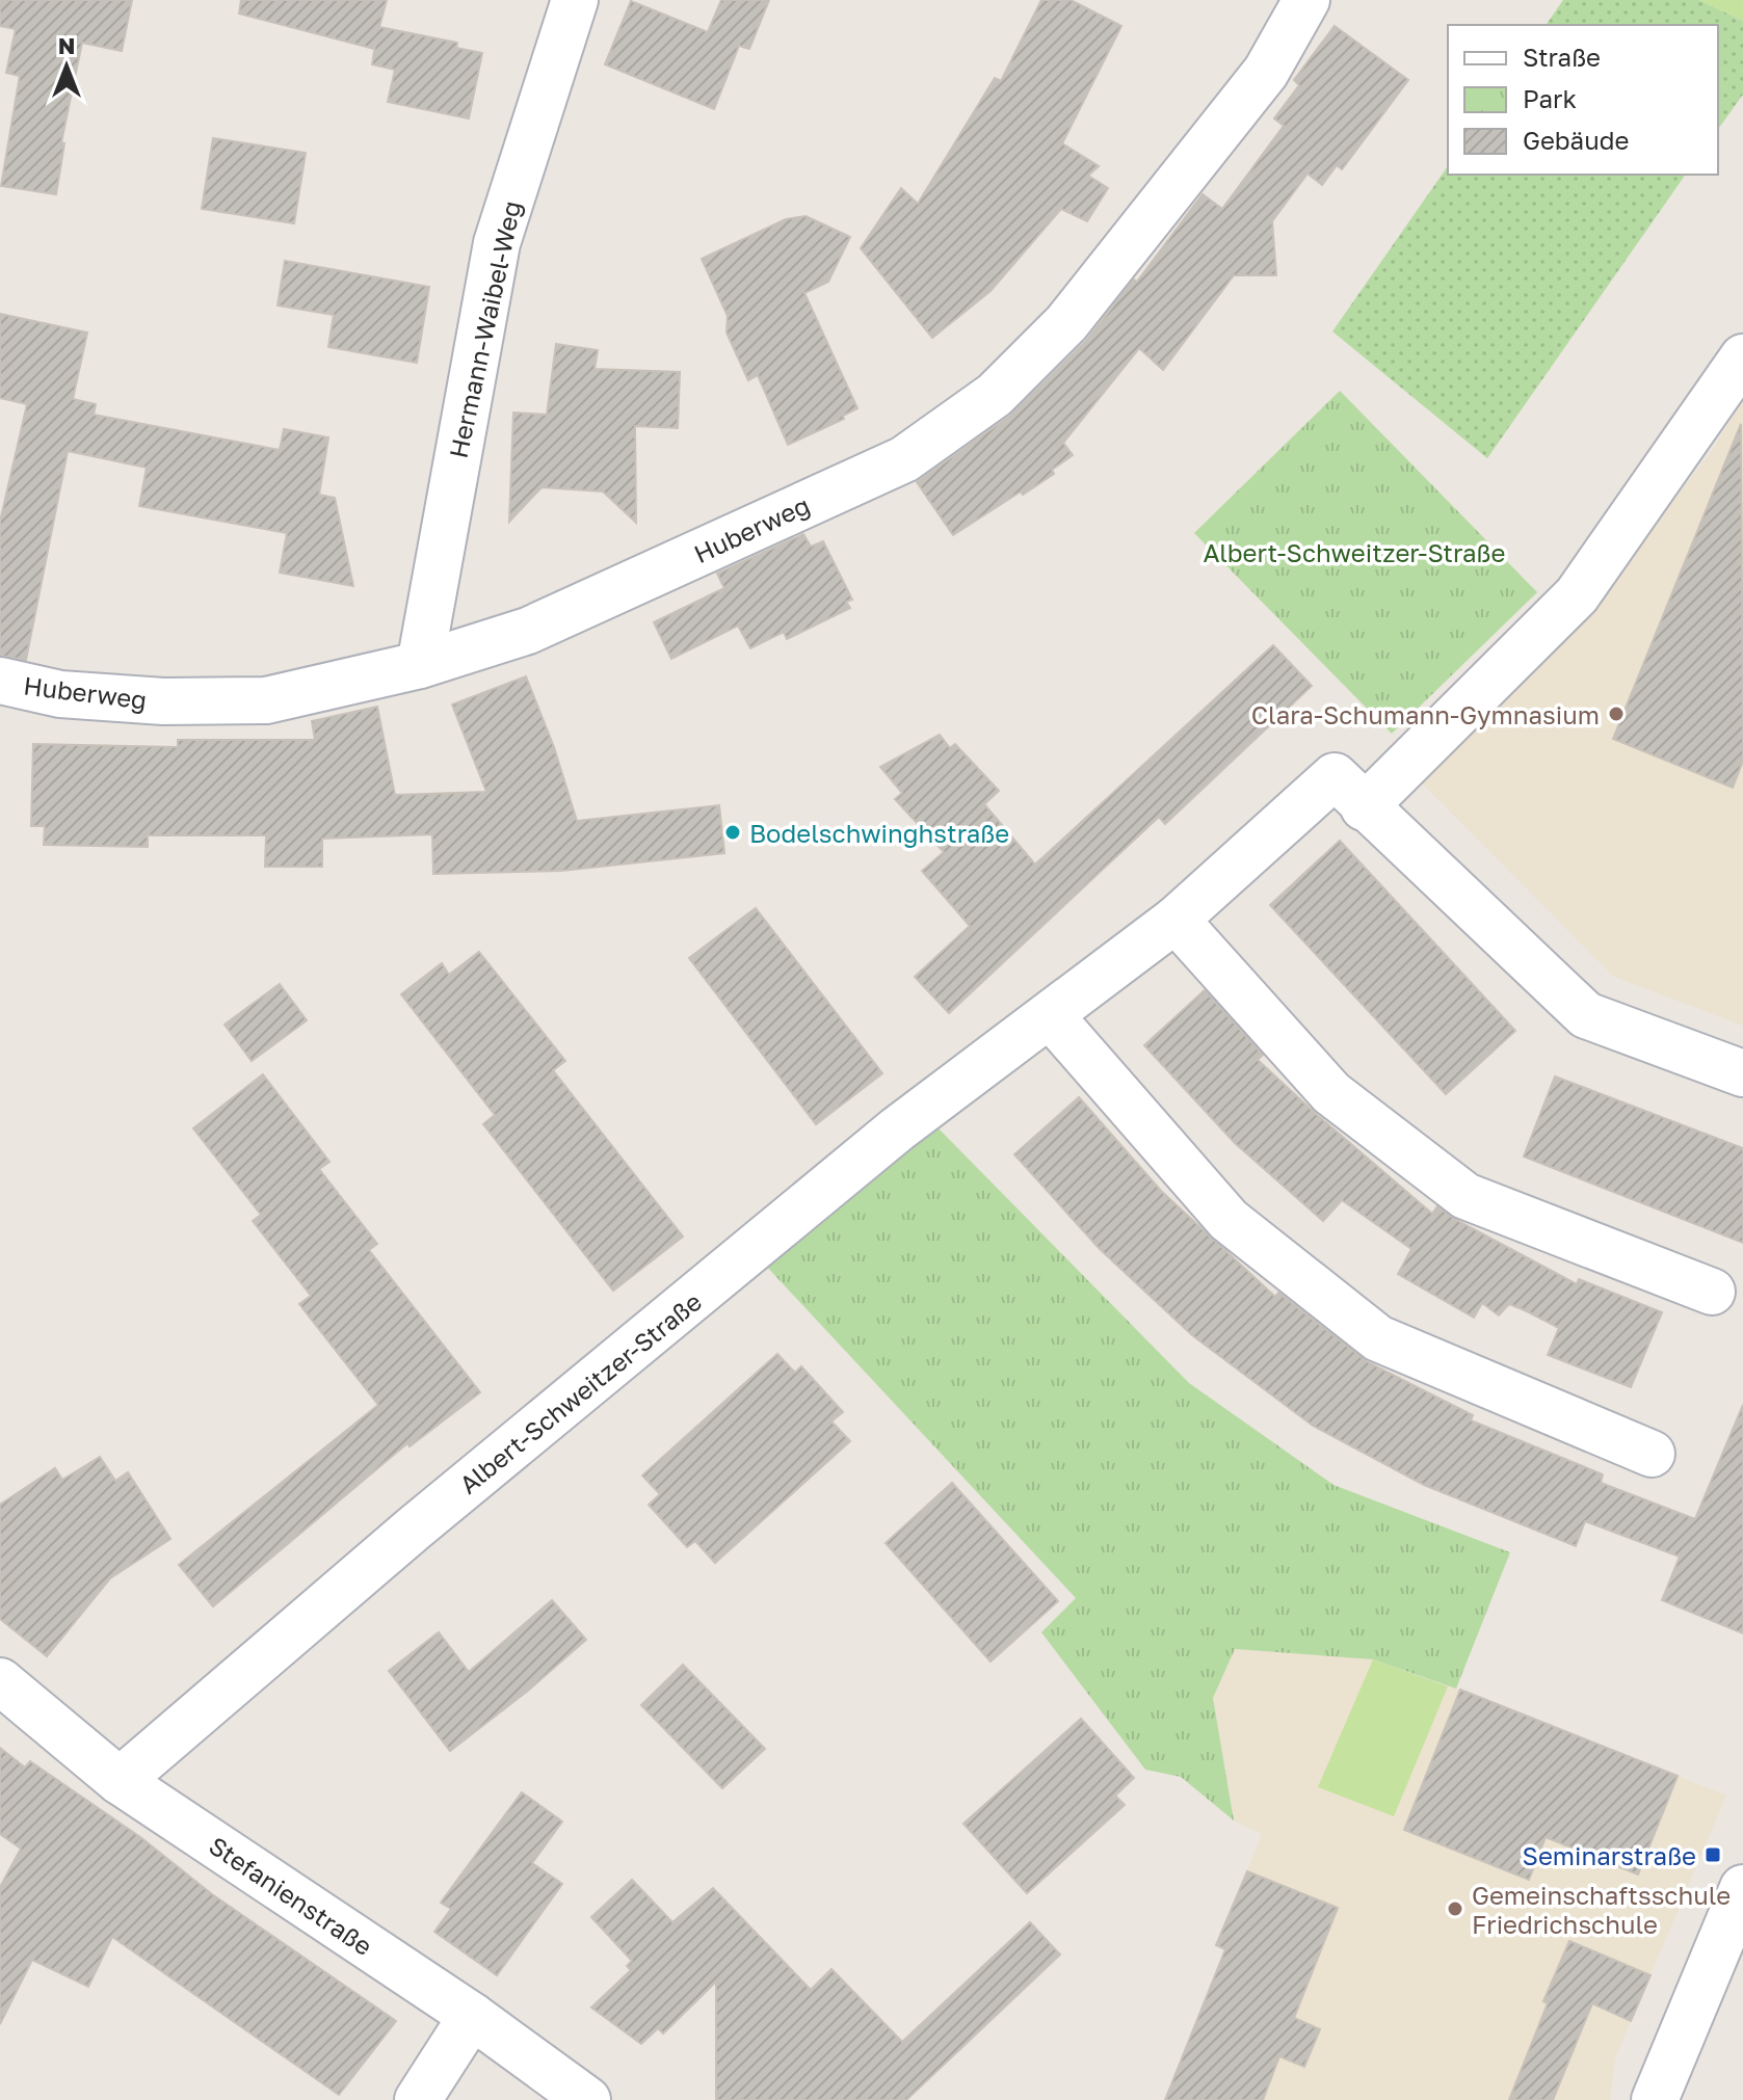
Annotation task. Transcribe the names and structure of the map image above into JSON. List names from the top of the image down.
{
  "streets": {
    "street": [
      "Hermann-Waibel-Weg",
      "Huberweg",
      "Albert-Schweitzer-Straße",
      "Stefanienstraße"
    ]
  },
  "crossings": [
    ["Hermann-Waibel-Weg", "Huberweg"],
    ["Albert-Schweitzer-Straße", "Stefanienstraße"]
  ],
  "parks": ["Albert-Schweitzer-Straße"],
  "places": {
    "other": ["Clara-Schumann-Gymnasium", "Bodelschwinghstraße", "Gemeinschaftsschule Friedrichschule"],
    "transit": ["Seminarstraße"]
  },
  "legend": ["Straße", "Park", "Gebäude"],
  "north": "top"
}
